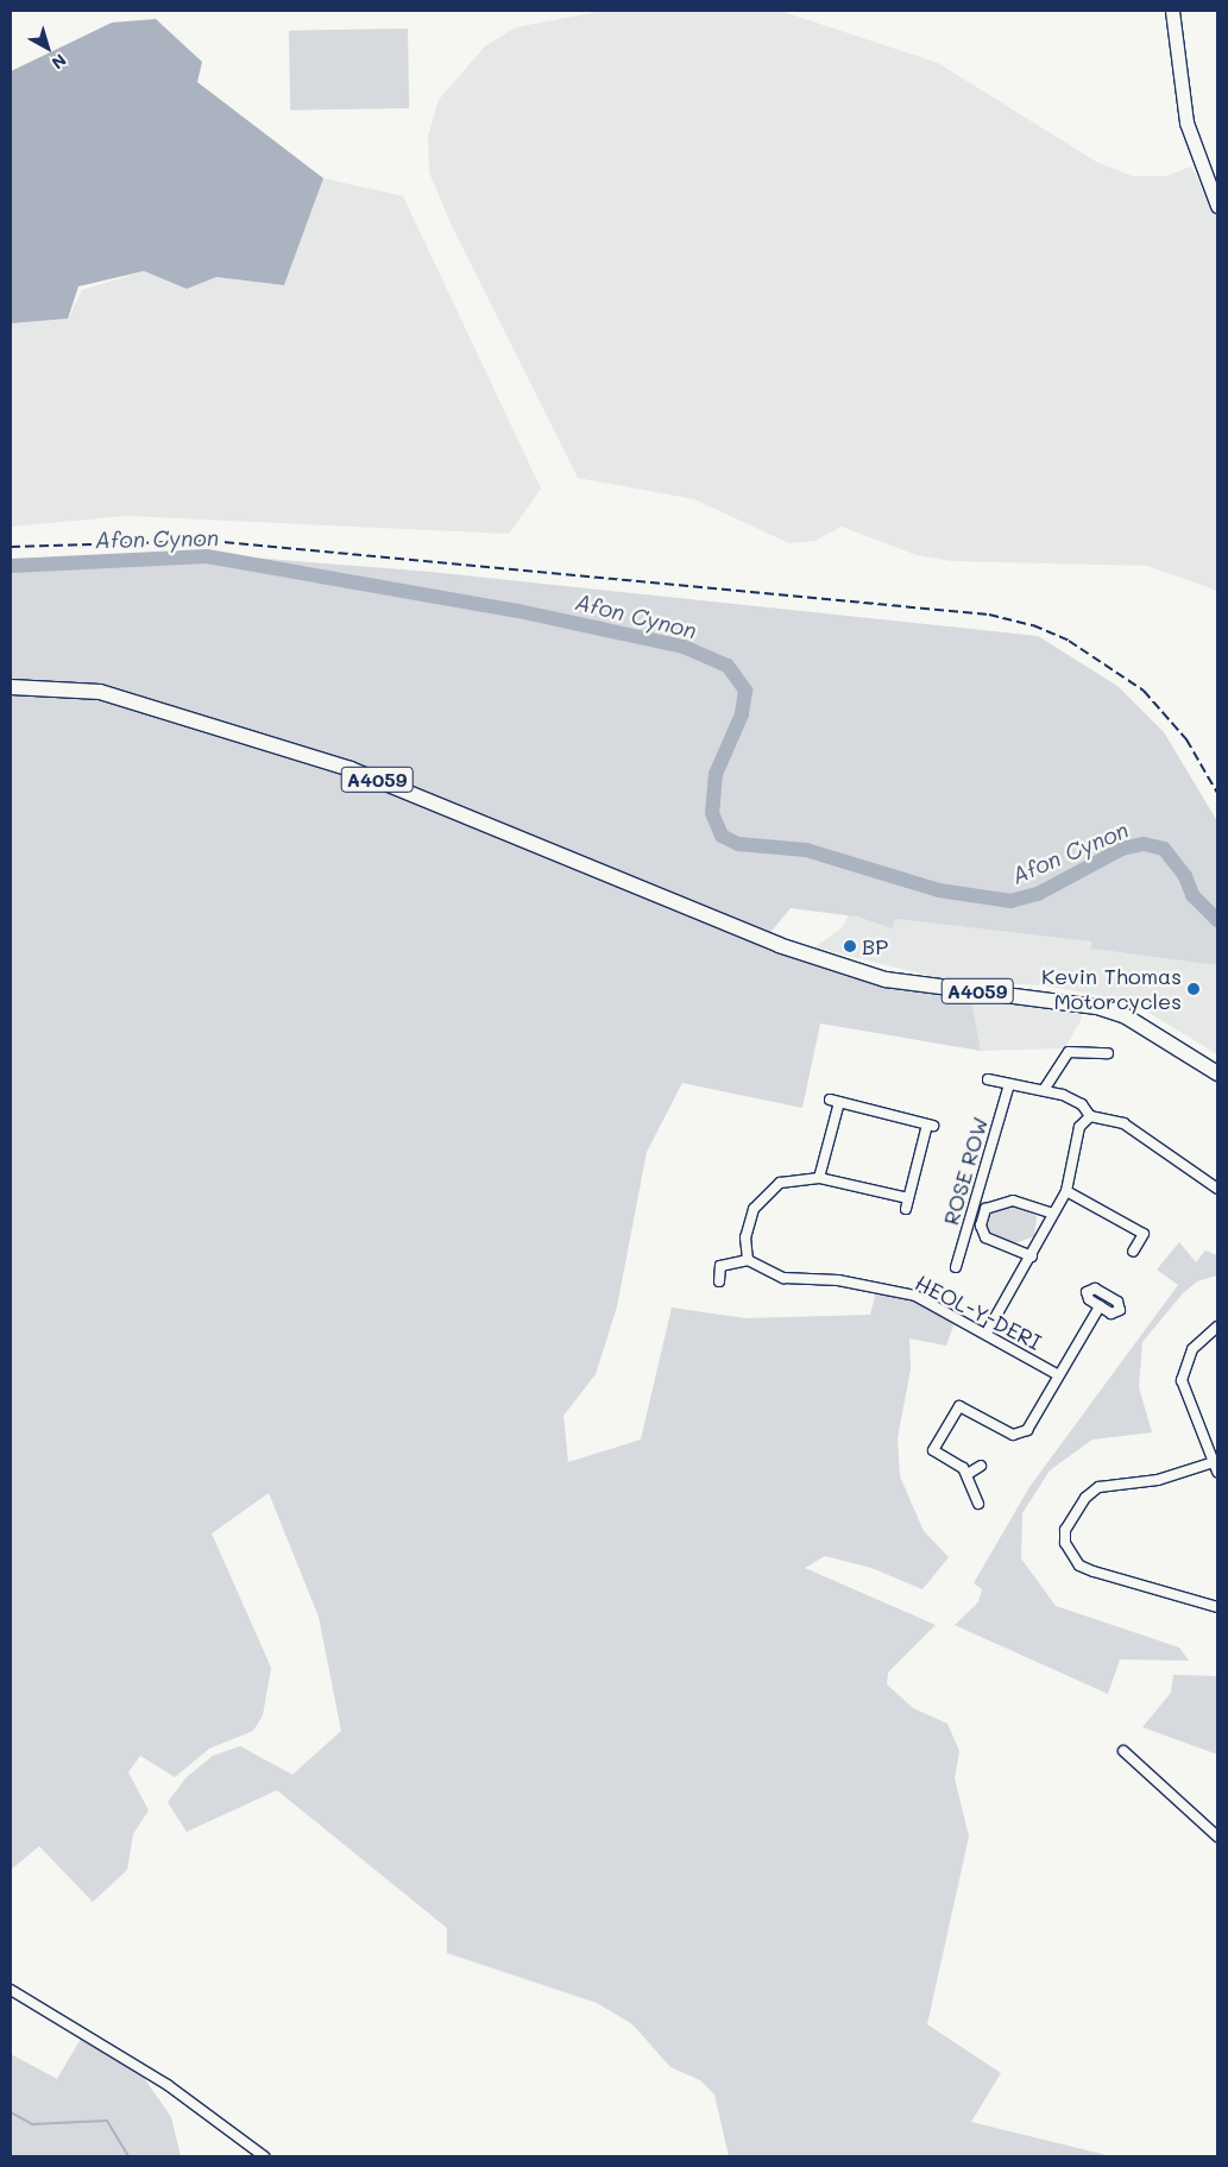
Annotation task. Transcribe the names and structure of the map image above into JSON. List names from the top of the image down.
{
  "streets": {
    "main road": ["A4059"],
    "street": ["ROSE ROW", "HEOL-Y-DERI"]
  },
  "water": ["Afon Cynon"],
  "places": ["BP", "Kevin Thomas Motorcycles"],
  "north": "bottom right"
}
